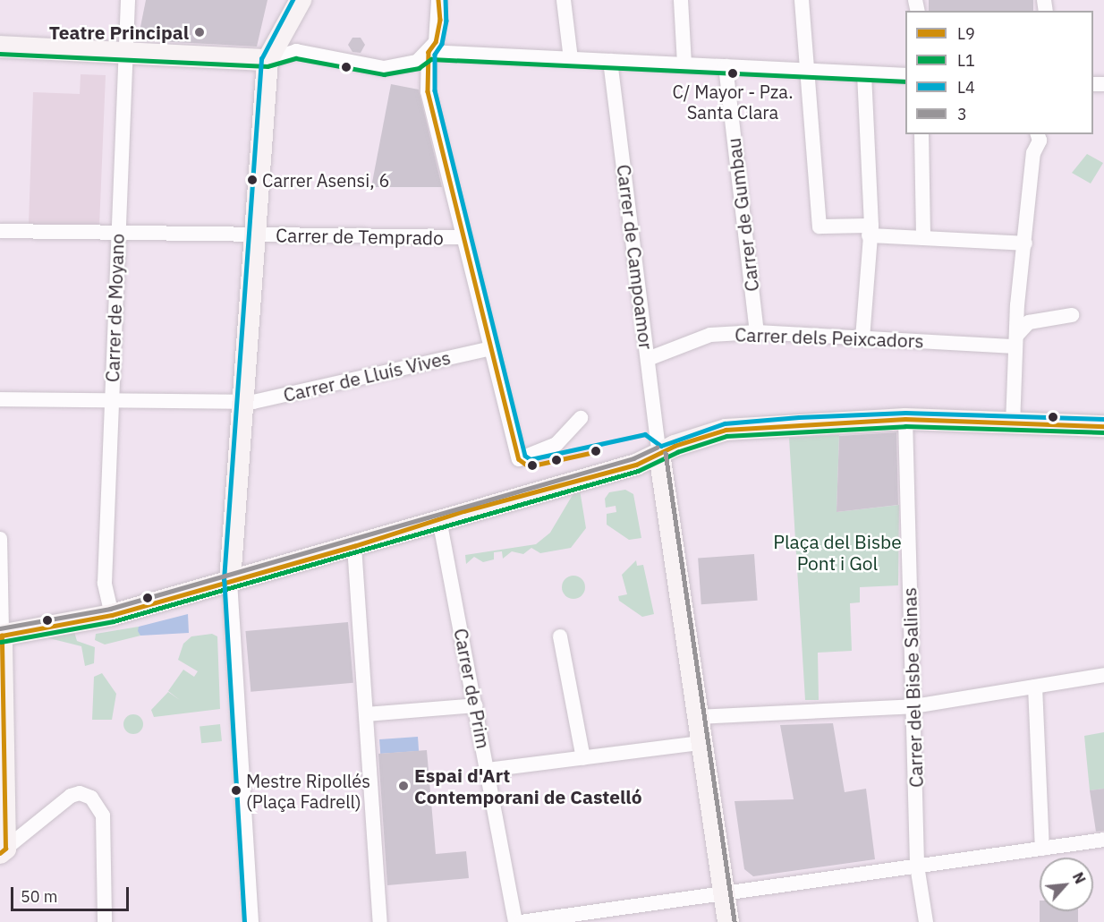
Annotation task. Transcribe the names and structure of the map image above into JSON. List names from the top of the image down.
{
  "streets": {
    "street": [
      "Carrer de Gumbau",
      "Carrer de Temprado",
      "Carrer de Campoamor",
      "Carrer de Moyano",
      "Carrer dels Peixcadors",
      "Carrer de Lluís Vives",
      "Carrer del Bisbe Salinas",
      "Carrer de Prim"
    ]
  },
  "crossings": [
    ["Carrer de Gumbau", "Carrer dels Peixcadors"],
    ["Carrer de Temprado", "Carrer de Moyano"],
    ["Carrer de Campoamor", "Carrer dels Peixcadors"],
    ["Carrer de Moyano", "Carrer de Lluís Vives"]
  ],
  "parks": ["Plaça del Bisbe Pont i Gol"],
  "places": [
    "Teatre Principal",
    "C/ Mayor - Pza. Santa Clara",
    "Carrer Asensi, 6",
    "Espai d'Art Contemporani de Castelló",
    "Mestre Ripollés (Plaça Fadrell)"
  ],
  "lines": [
    "transit line L9",
    "transit line L4",
    "transit line L1",
    "transit line 3"
  ],
  "legend": [
    "L9",
    "L1",
    "L4",
    "3"
  ],
  "scale_bar": "50 m",
  "north": "top right"
}
